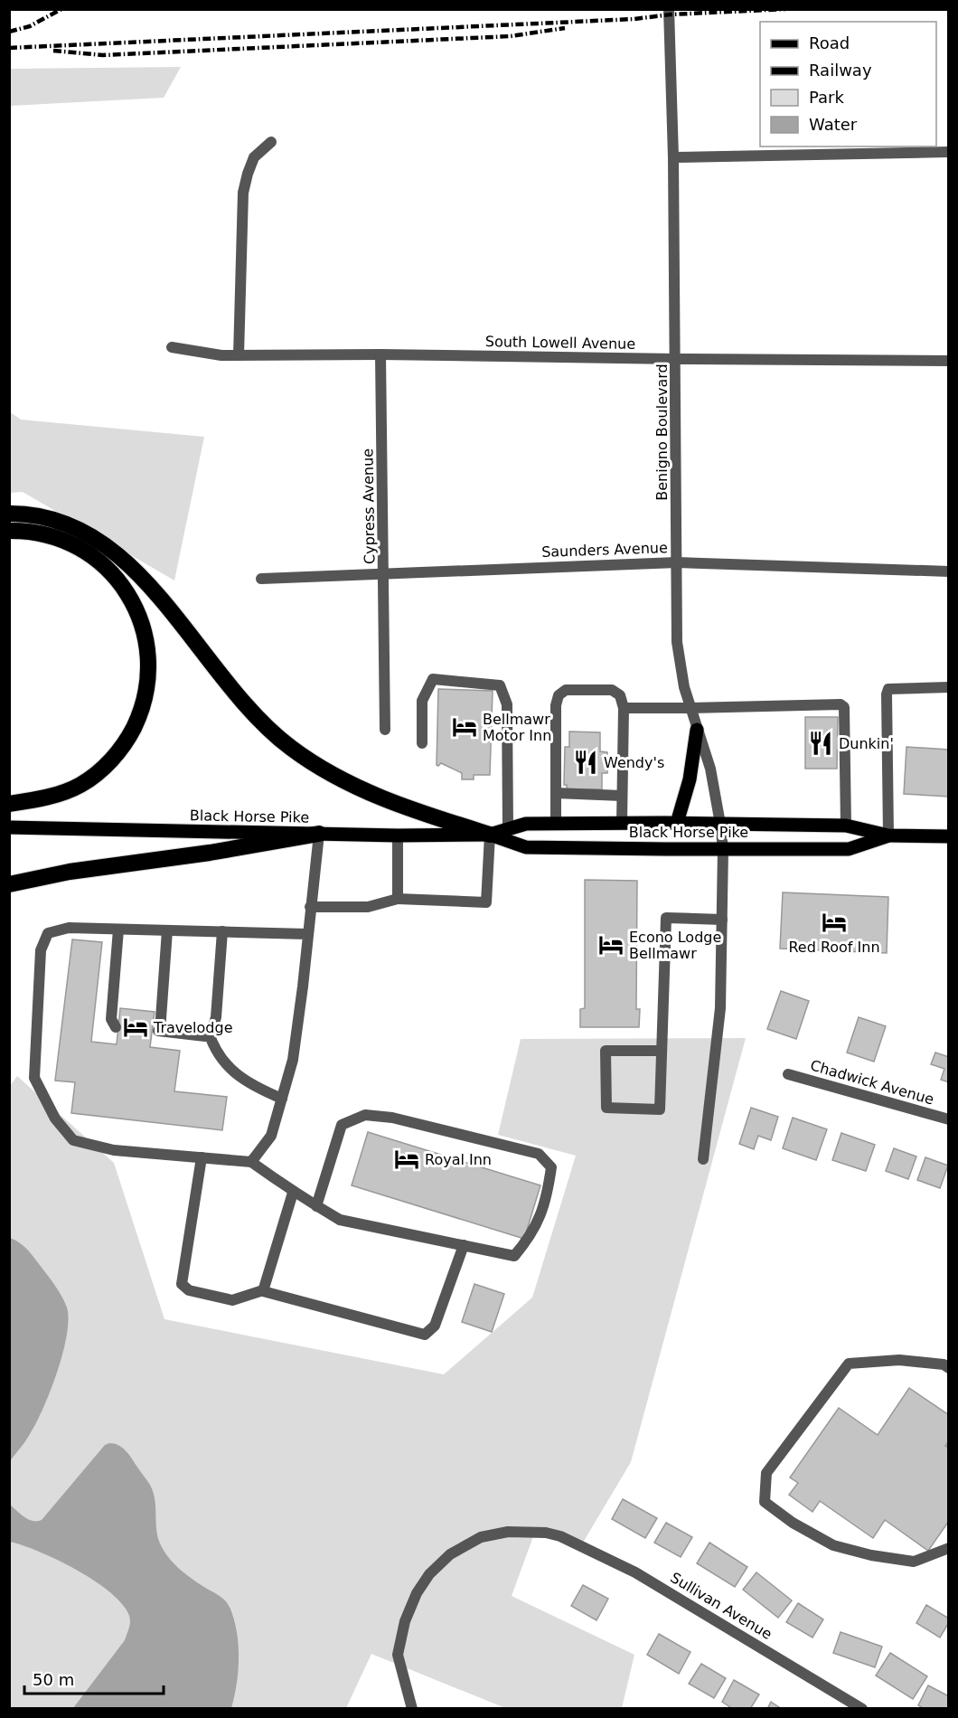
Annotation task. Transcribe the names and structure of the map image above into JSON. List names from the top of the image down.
{
  "streets": {
    "main road": ["Black Horse Pike"],
    "street": [
      "South Lowell Avenue",
      "Benigno Boulevard",
      "Cypress Avenue",
      "Saunders Avenue",
      "Chadwick Avenue",
      "Sullivan Avenue"
    ]
  },
  "crossings": [
    ["South Lowell Avenue", "Benigno Boulevard"],
    ["South Lowell Avenue", "Cypress Avenue"],
    ["Benigno Boulevard", "Saunders Avenue"],
    ["Benigno Boulevard", "Black Horse Pike"],
    ["Cypress Avenue", "Saunders Avenue"]
  ],
  "places": {
    "hotel": [
      "Bellmawr Motor Inn",
      "Red Roof Inn",
      "Econo Lodge Bellmawr",
      "Travelodge",
      "Royal Inn"
    ],
    "restaurant": ["Dunkin'", "Wendy's"]
  },
  "legend": [
    "Road",
    "Railway",
    "Park",
    "Water"
  ],
  "scale_bar": "50 m"
}
